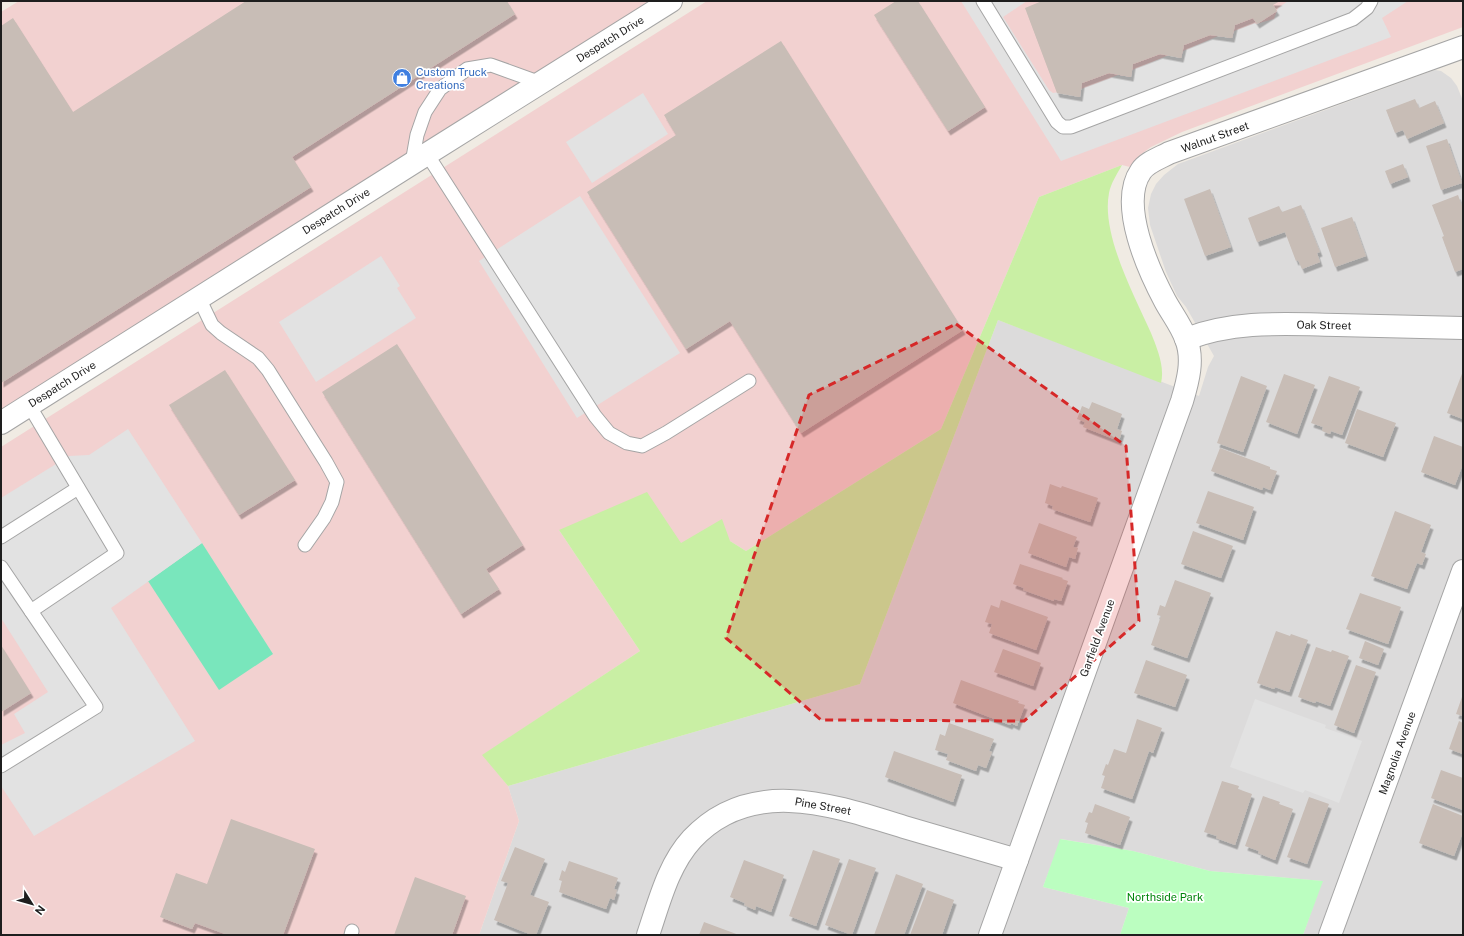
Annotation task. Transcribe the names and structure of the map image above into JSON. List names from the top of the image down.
{
  "streets": {
    "street": [
      "Despatch Drive",
      "Walnut Street",
      "Oak Street",
      "Garfield Avenue",
      "Magnolia Avenue",
      "Pine Street"
    ]
  },
  "crossings": [
    ["Walnut Street", "Oak Street"],
    ["Walnut Street", "Garfield Avenue"],
    ["Oak Street", "Garfield Avenue"],
    ["Garfield Avenue", "Pine Street"]
  ],
  "parks": ["Northside Park"],
  "places": {
    "shop": ["Custom Truck Creations"]
  },
  "north": "bottom right"
}
